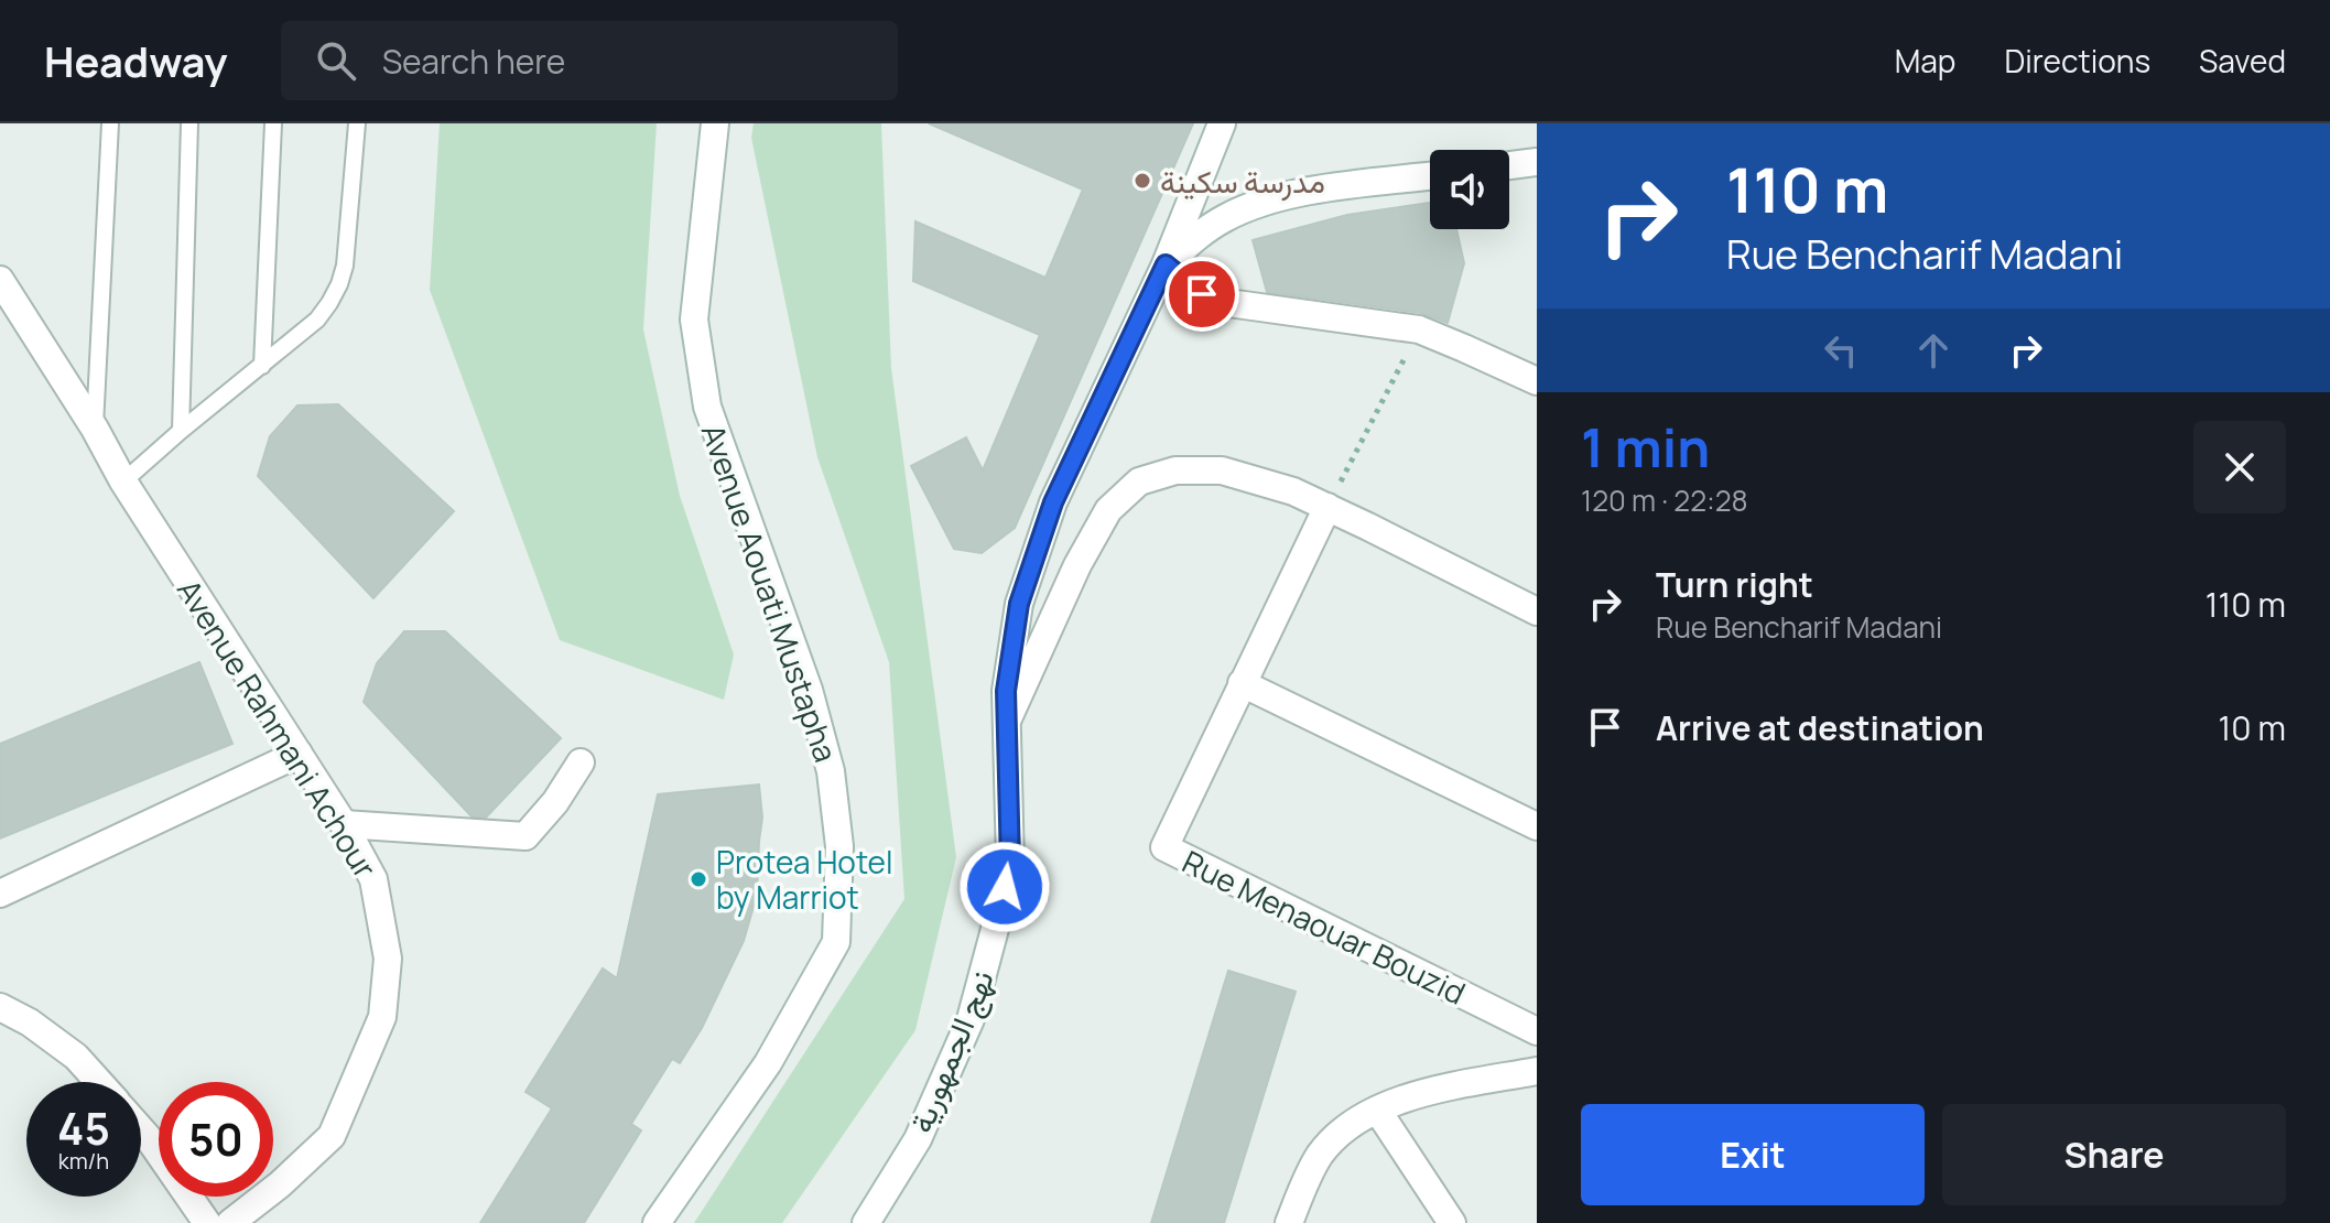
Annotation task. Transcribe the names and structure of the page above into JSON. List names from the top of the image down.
{
  "streets": {
    "street": [
      "Avenue Aouati Mustapha",
      "Avenue Rahmani Achour",
      "Rue Menaouar Bouzid",
      "نهج الجمهورية"
    ]
  },
  "places": ["مدرسة سكينة", "Protea Hotel by Marriot"],
  "page": {
    "header": "Headway",
    "search": "Search here",
    "nav": ["Map", "Directions", "Saved"],
    "turn": ["110 m", "Rue Bencharif Madani"],
    "heading": ["1 min", "120 m · 22:28"],
    "list": [
      {
        "name": "Turn right",
        "note": "Rue Bencharif Madani",
        "value": "110 m"
      },
      {
        "name": "Arrive at destination",
        "value": "10 m"
      }
    ],
    "speed": "45 km/h",
    "limit": "50",
    "buttons": ["Exit", "Share"]
  }
}
